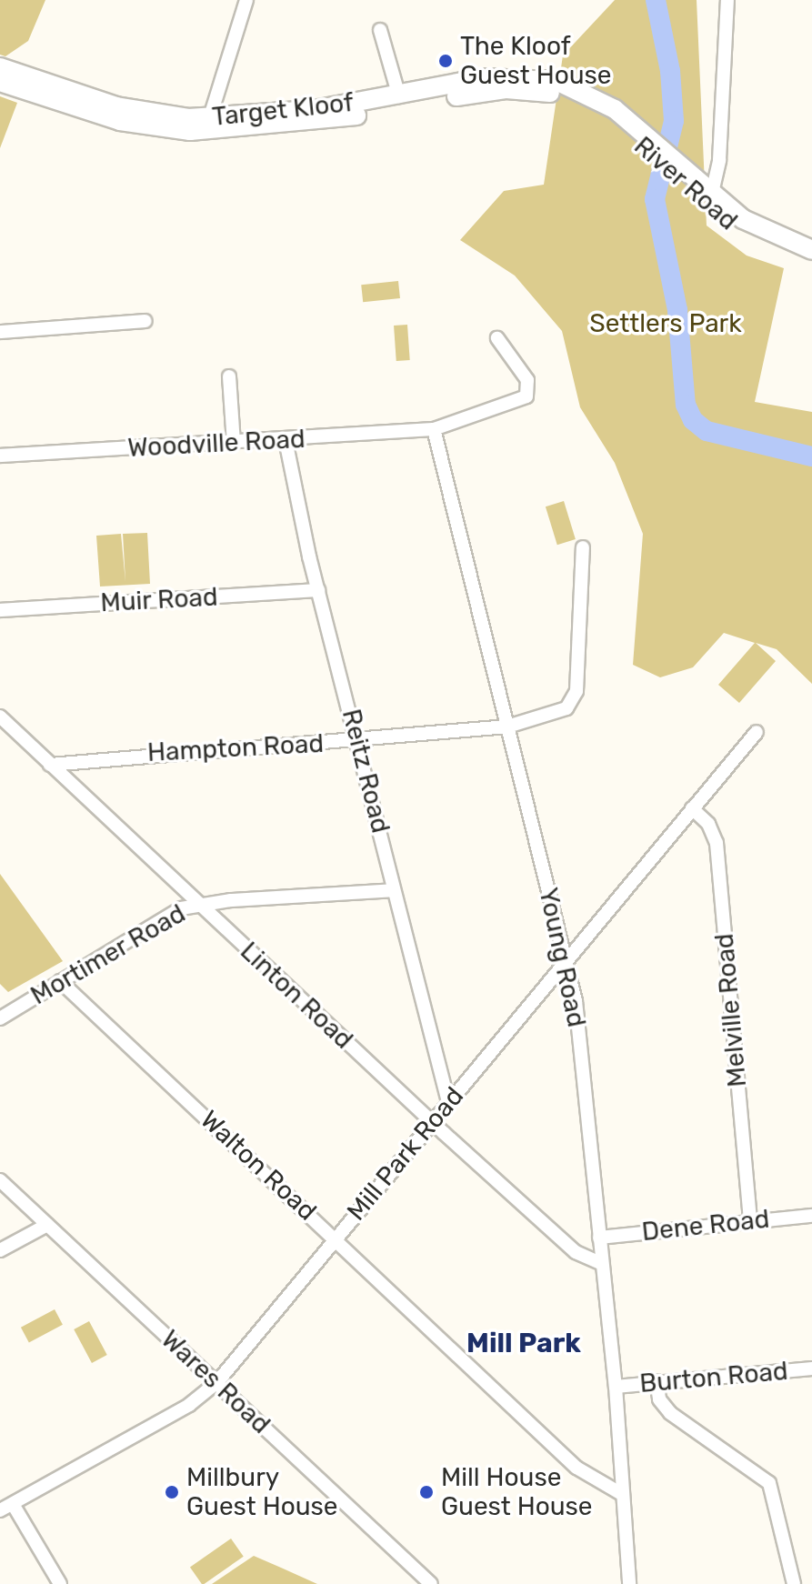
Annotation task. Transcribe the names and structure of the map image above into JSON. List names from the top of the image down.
{
  "streets": {
    "main road": ["Target Kloof", "River Road"],
    "street": [
      "Woodville Road",
      "Muir Road",
      "Hampton Road",
      "Reitz Road",
      "Mortimer Road",
      "Young Road",
      "Linton Road",
      "Melville Road",
      "Mill Park Road",
      "Walton Road",
      "Dene Road",
      "Burton Road",
      "Wares Road"
    ]
  },
  "crossings": [
    ["Target Kloof", "River Road"],
    ["Woodville Road", "Reitz Road"],
    ["Woodville Road", "Young Road"],
    ["Muir Road", "Reitz Road"],
    ["Hampton Road", "Reitz Road"],
    ["Hampton Road", "Young Road"],
    ["Hampton Road", "Linton Road"],
    ["Reitz Road", "Mortimer Road"],
    ["Reitz Road", "Mill Park Road"],
    ["Mortimer Road", "Linton Road"],
    ["Mortimer Road", "Walton Road"],
    ["Young Road", "Linton Road"],
    ["Young Road", "Mill Park Road"],
    ["Young Road", "Walton Road"],
    ["Young Road", "Dene Road"],
    ["Young Road", "Burton Road"],
    ["Linton Road", "Mill Park Road"],
    ["Melville Road", "Mill Park Road"],
    ["Melville Road", "Dene Road"],
    ["Mill Park Road", "Walton Road"],
    ["Mill Park Road", "Wares Road"]
  ],
  "districts": ["Mill Park"],
  "parks": ["Settlers Park"],
  "places": ["The Kloof Guest House", "Millbury Guest House", "Mill House Guest House"]
}
